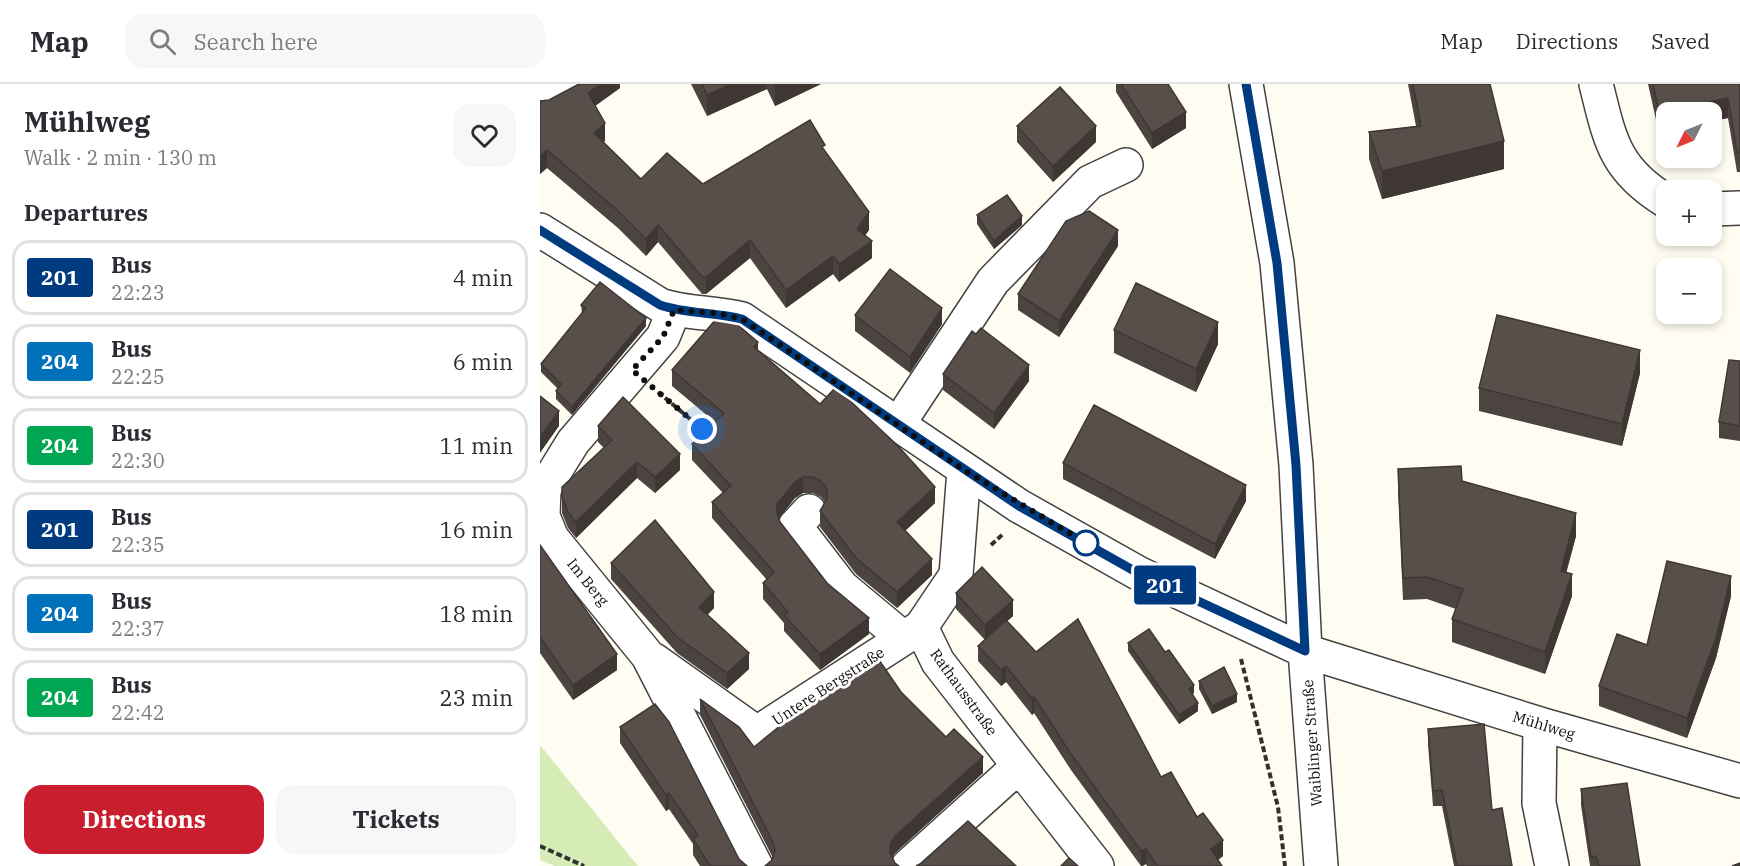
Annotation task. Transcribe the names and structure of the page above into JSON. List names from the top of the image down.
{
  "streets": {
    "street": [
      "Im Berg",
      "Untere Bergstraße",
      "Rathausstraße",
      "Mühlweg",
      "Waiblinger Straße"
    ]
  },
  "crossings": [
    ["Im Berg", "Untere Bergstraße"],
    ["Untere Bergstraße", "Rathausstraße"],
    ["Mühlweg", "Waiblinger Straße"]
  ],
  "lines": ["bus line 201"],
  "north": "bottom left",
  "page": {
    "header": "Map",
    "search": "Search here",
    "nav": ["Map", "Directions", "Saved"],
    "heading": [
      ["Mühlweg", "Walk · 2 min · 130 m"],
      "Departures"
    ],
    "on_map": "201",
    "map_buttons": ["+", "−"],
    "list": [
      {
        "mark": "201",
        "name": "Bus",
        "note": "22:23",
        "value": "4 min"
      },
      {
        "mark": "204",
        "name": "Bus",
        "note": "22:25",
        "value": "6 min"
      },
      {
        "mark": "204",
        "name": "Bus",
        "note": "22:30",
        "value": "11 min"
      },
      {
        "mark": "201",
        "name": "Bus",
        "note": "22:35",
        "value": "16 min"
      },
      {
        "mark": "204",
        "name": "Bus",
        "note": "22:37",
        "value": "18 min"
      },
      {
        "mark": "204",
        "name": "Bus",
        "note": "22:42",
        "value": "23 min"
      }
    ],
    "buttons": ["Directions", "Tickets"]
  }
}
